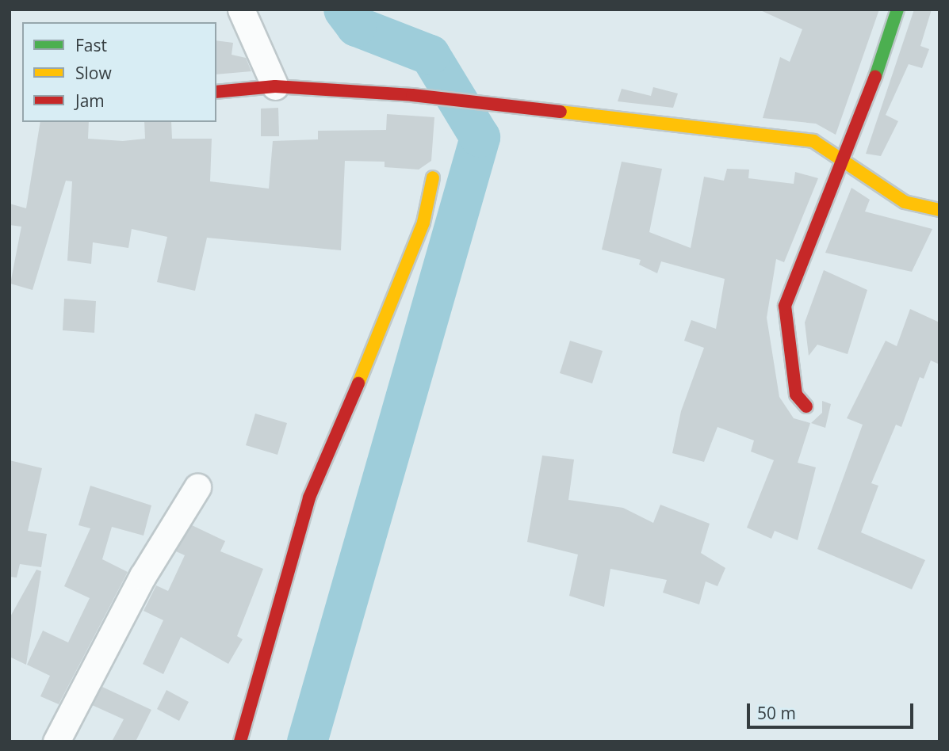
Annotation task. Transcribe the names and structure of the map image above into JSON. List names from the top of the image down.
{
  "legend": ["Fast", "Slow", "Jam"],
  "scale_bar": "50 m"
}
